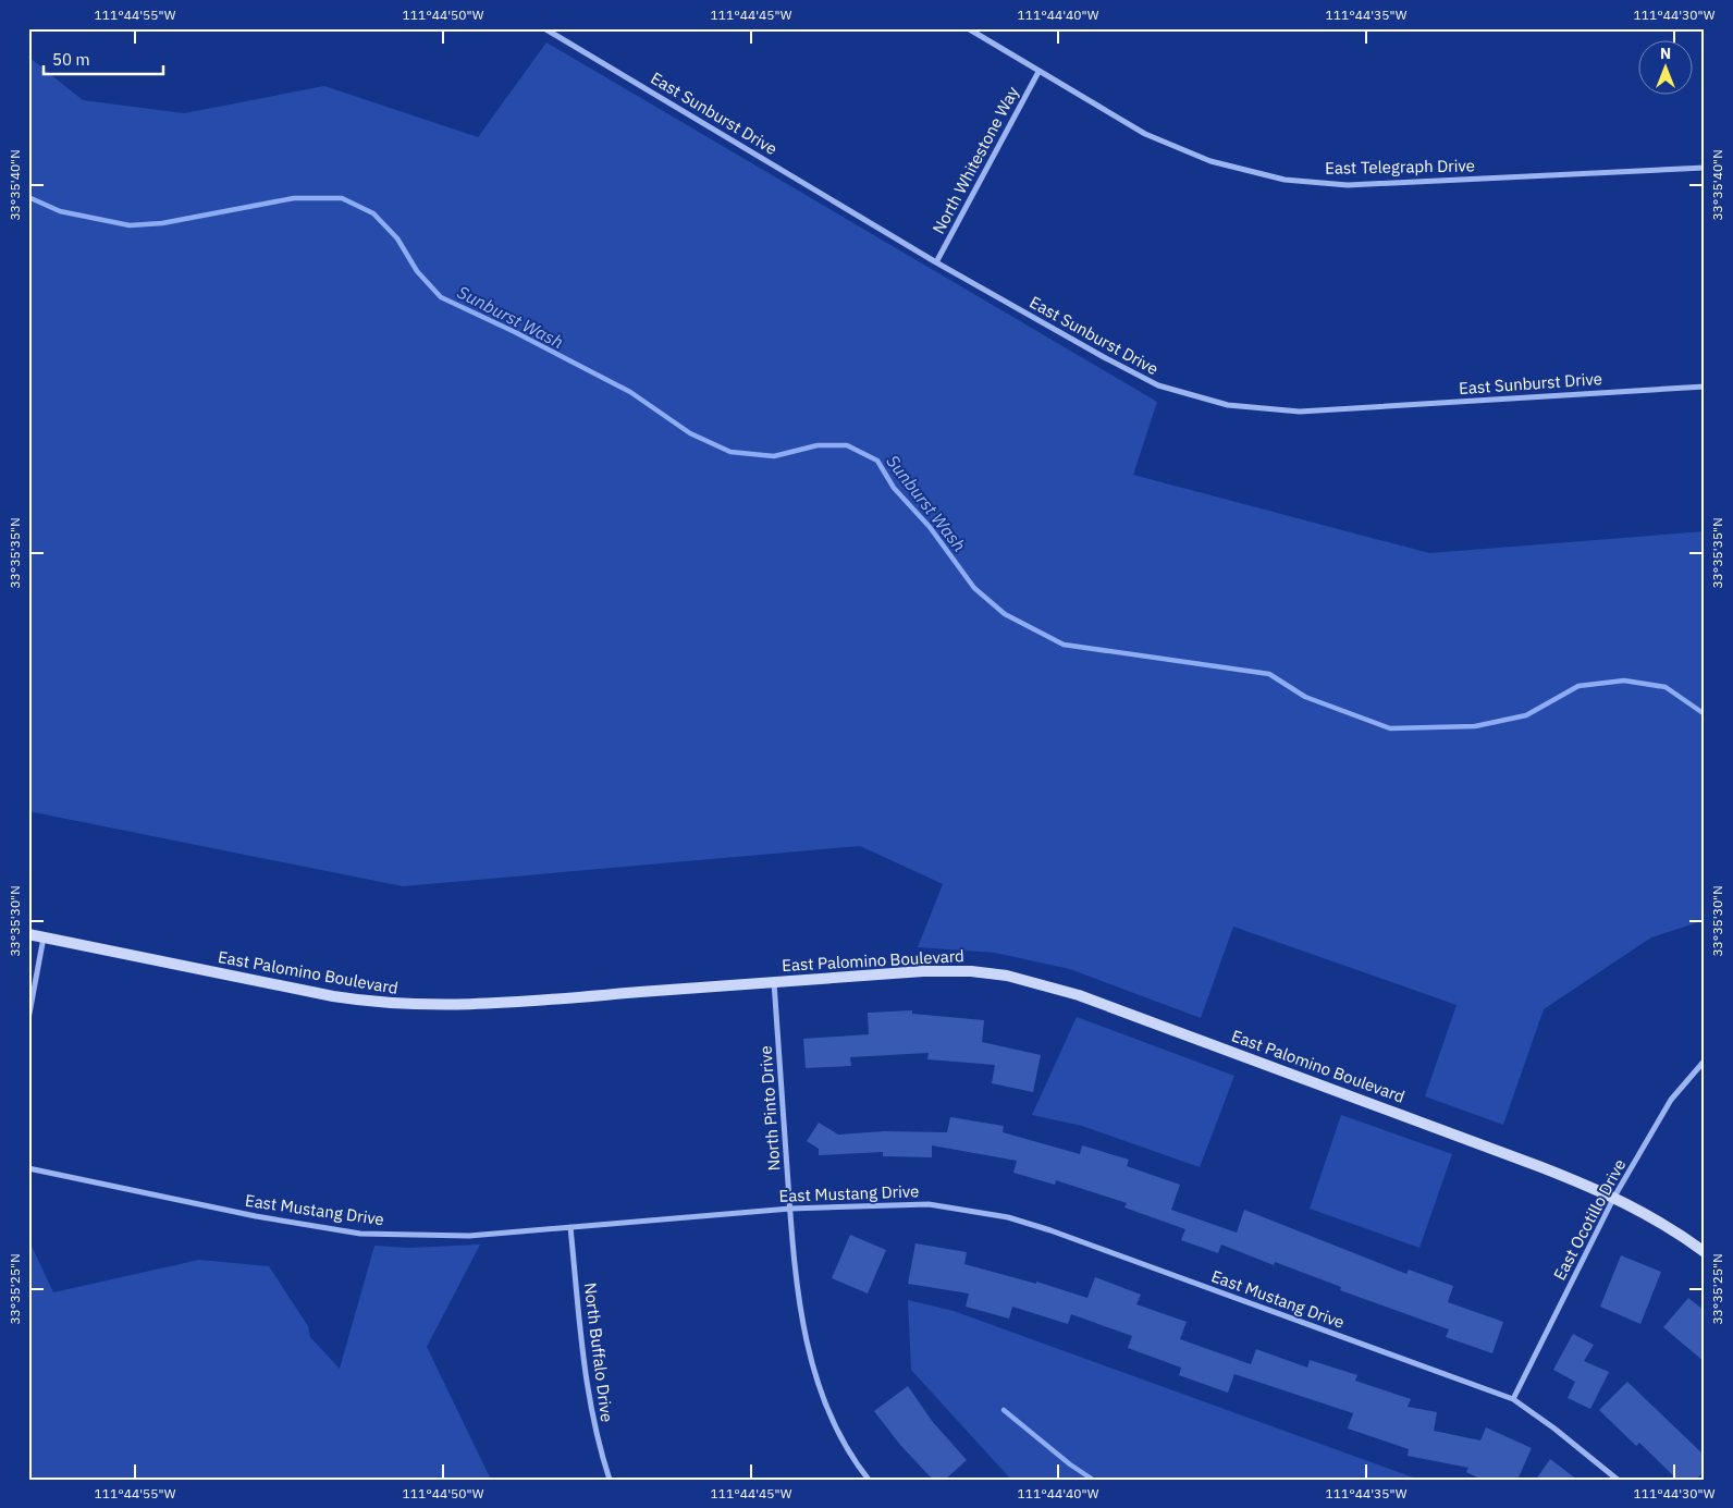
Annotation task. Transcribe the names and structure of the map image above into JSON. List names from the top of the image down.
{
  "streets": {
    "street": [
      "East Sunburst Drive",
      "North Whitestone Way",
      "East Telegraph Drive",
      "East Palomino Boulevard",
      "North Pinto Drive",
      "East Mustang Drive",
      "East Ocotillo Drive",
      "North Buffalo Drive"
    ]
  },
  "crossings": [
    ["East Sunburst Drive", "North Whitestone Way"],
    ["North Whitestone Way", "East Telegraph Drive"],
    ["East Palomino Boulevard", "North Pinto Drive"],
    ["East Palomino Boulevard", "East Ocotillo Drive"],
    ["North Pinto Drive", "East Mustang Drive"],
    ["East Mustang Drive", "East Ocotillo Drive"],
    ["East Mustang Drive", "North Buffalo Drive"]
  ],
  "water": ["Sunburst Wash"],
  "scale_bar": "50 m",
  "north": "top",
  "coordinates": [
    "111°44'55\"W",
    "111°44'50\"W",
    "111°44'45\"W",
    "111°44'40\"W",
    "111°44'35\"W",
    "111°44'30\"W",
    "33°35'40\"N",
    "33°35'35\"N",
    "33°35'30\"N",
    "33°35'25\"N"
  ]
}
